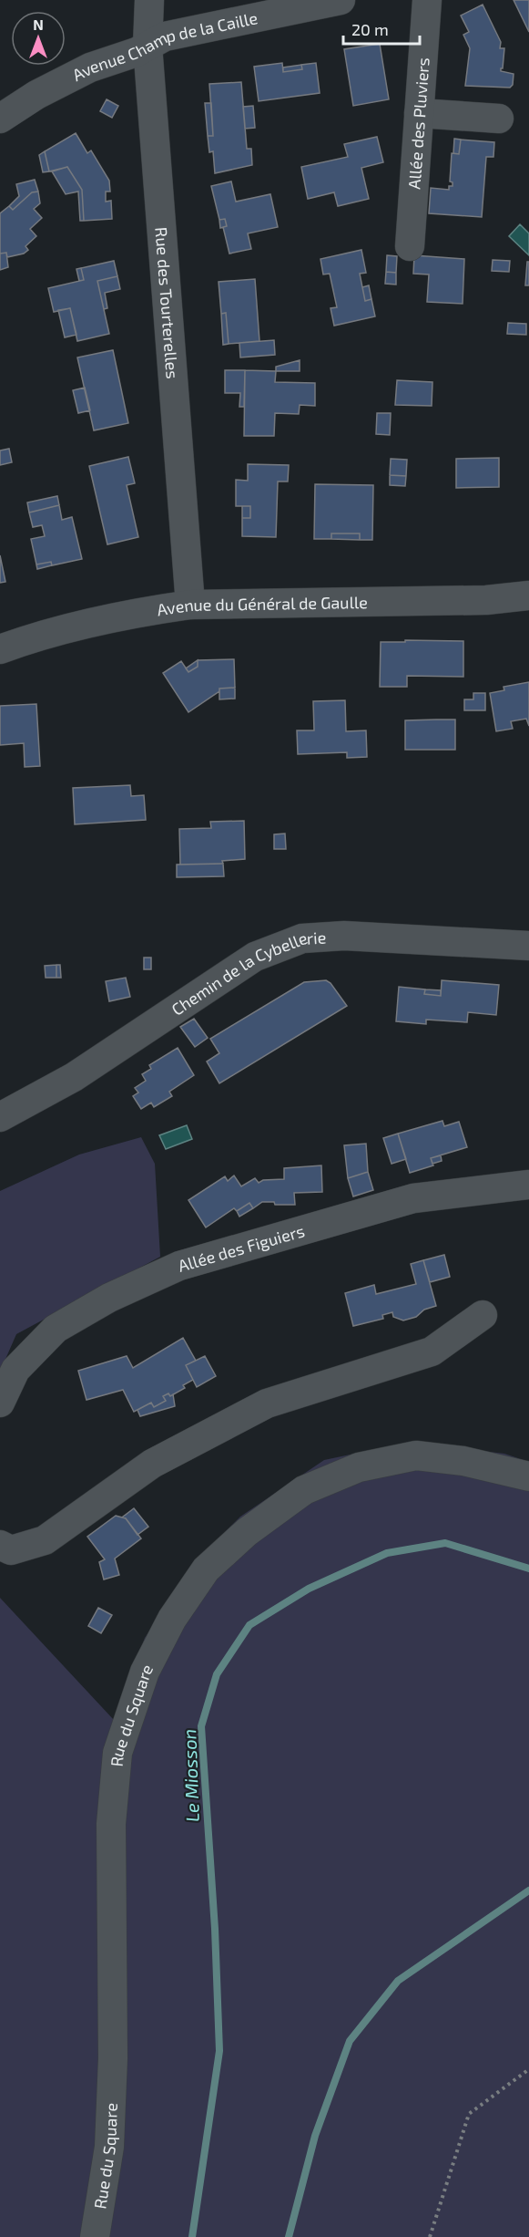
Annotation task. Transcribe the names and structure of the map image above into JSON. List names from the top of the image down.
{
  "streets": {
    "street": [
      "Avenue Champ de la Caille",
      "Allée des Pluviers",
      "Rue des Tourterelles",
      "Avenue du Général de Gaulle",
      "Chemin de la Cybellerie",
      "Allée des Figuiers",
      "Rue du Square"
    ]
  },
  "crossings": [
    ["Avenue Champ de la Caille", "Rue des Tourterelles"],
    ["Rue des Tourterelles", "Avenue du Général de Gaulle"]
  ],
  "water": ["Le Miosson"],
  "scale_bar": "20 m",
  "north": "top"
}
